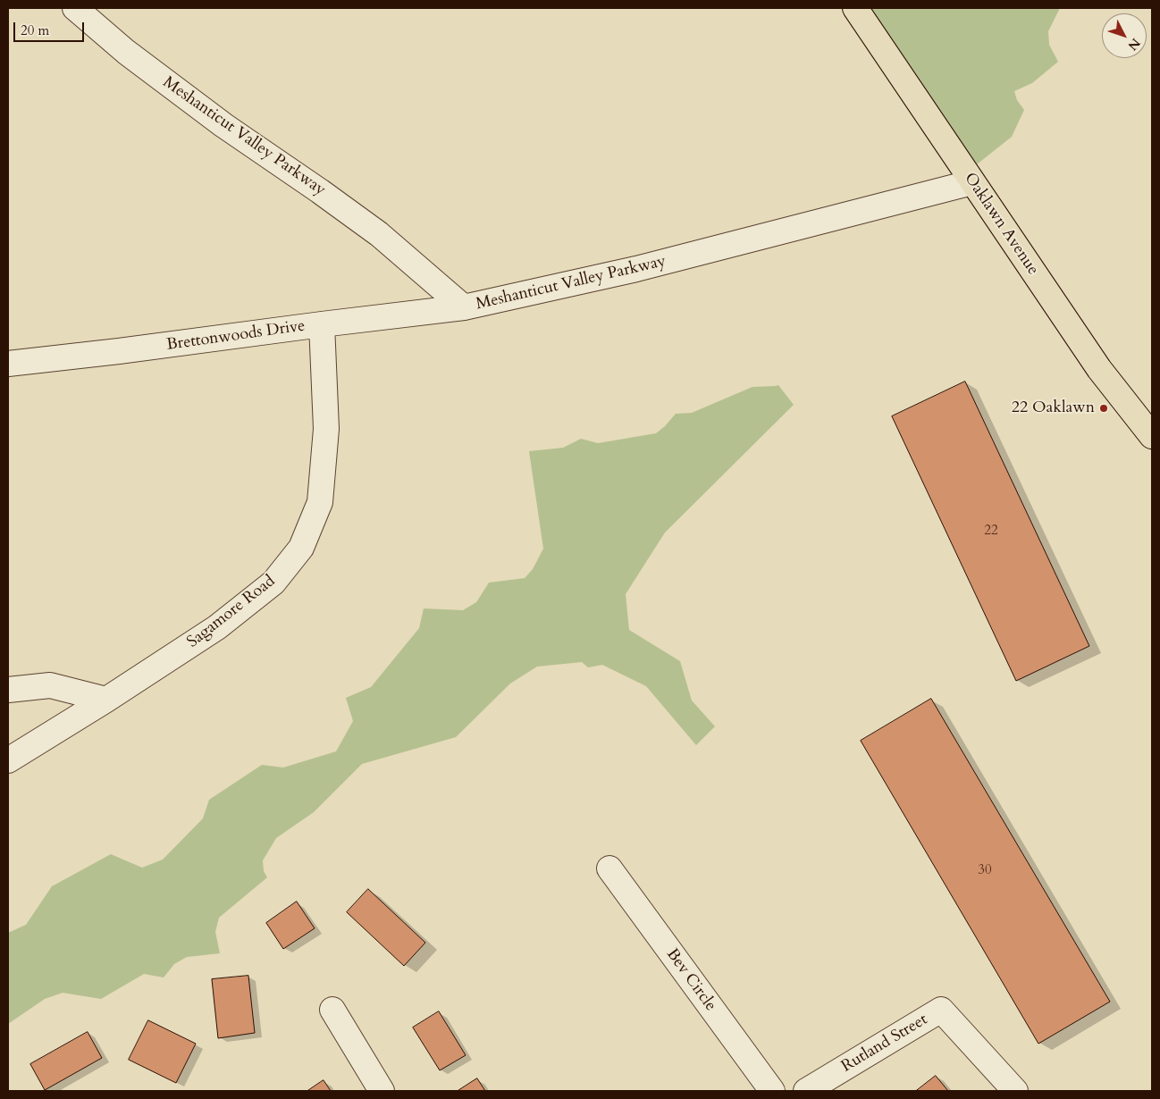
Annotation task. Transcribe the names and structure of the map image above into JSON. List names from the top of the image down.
{
  "streets": {
    "main road": ["Oaklawn Avenue"],
    "street": [
      "Meshanticut Valley Parkway",
      "Brettonwoods Drive",
      "Sagamore Road",
      "Bev Circle",
      "Rutland Street"
    ]
  },
  "crossings": [
    ["Meshanticut Valley Parkway", "Oaklawn Avenue"],
    ["Meshanticut Valley Parkway", "Brettonwoods Drive"],
    ["Brettonwoods Drive", "Sagamore Road"]
  ],
  "places": ["22 Oaklawn"],
  "house_numbers": ["22", "30"],
  "scale_bar": "20 m",
  "north": "bottom right"
}
